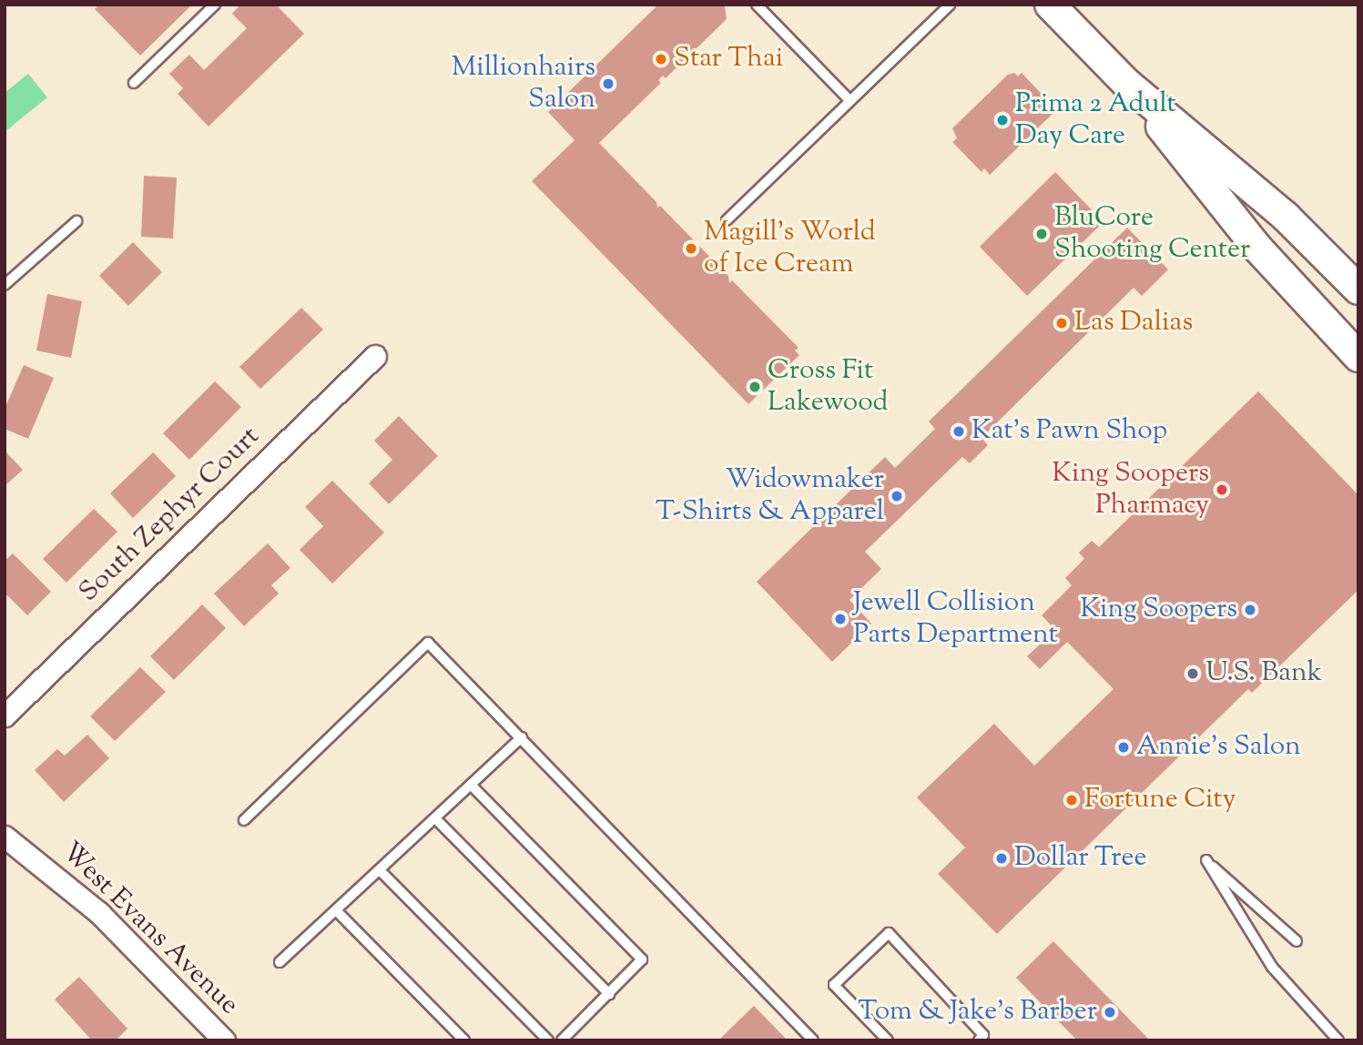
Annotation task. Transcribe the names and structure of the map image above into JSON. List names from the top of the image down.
{
  "streets": {
    "street": ["South Zephyr Court", "West Evans Avenue"]
  },
  "places": [
    "Star Thai",
    "Millionhairs Salon",
    "Prima 2 Adult Day Care",
    "BluCore Shooting Center",
    "Magill's World of Ice Cream",
    "Las Dalias",
    "Cross Fit Lakewood",
    "Kat's Pawn Shop",
    "King Soopers Pharmacy",
    "Widowmaker T-Shirts & Apparel",
    "King Soopers",
    "Jewell Collision Parts Department",
    "U.S. Bank",
    "Annie's Salon",
    "Fortune City",
    "Dollar Tree",
    "Tom & Jake's Barber"
  ]
}
